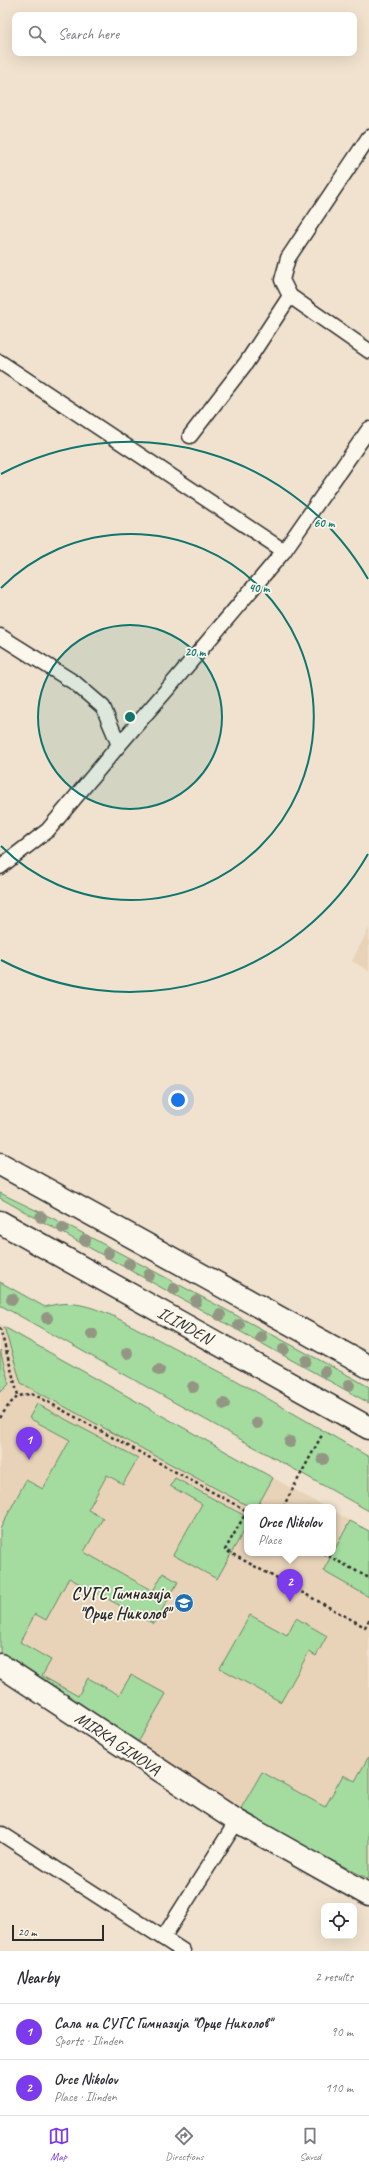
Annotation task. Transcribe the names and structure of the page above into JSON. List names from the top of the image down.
{
  "streets": {
    "street": ["ILINDEN", "MIRKA GINOVA"]
  },
  "places": {
    "school or university": ["СУГС Гимназија \"Орце Николов\""]
  },
  "scale_bar": "20 m",
  "page": {
    "search": "Search here",
    "pins": ["1", "2"],
    "popup": ["Orce Nikolov", "Place"],
    "scale": "20 m",
    "heading": ["Nearby", "2 results"],
    "list": [
      {
        "mark": "1",
        "name": "Сала на СУГС Гимназија \"Орце Николов\"",
        "note": "Sports · Ilinden",
        "value": "90 m"
      },
      {
        "mark": "2",
        "name": "Orce Nikolov",
        "note": "Place · Ilinden",
        "value": "110 m"
      }
    ],
    "nav": ["Map", "Directions", "Saved"]
  },
  "rings": ["60 m", "40 m", "20 m"]
}
